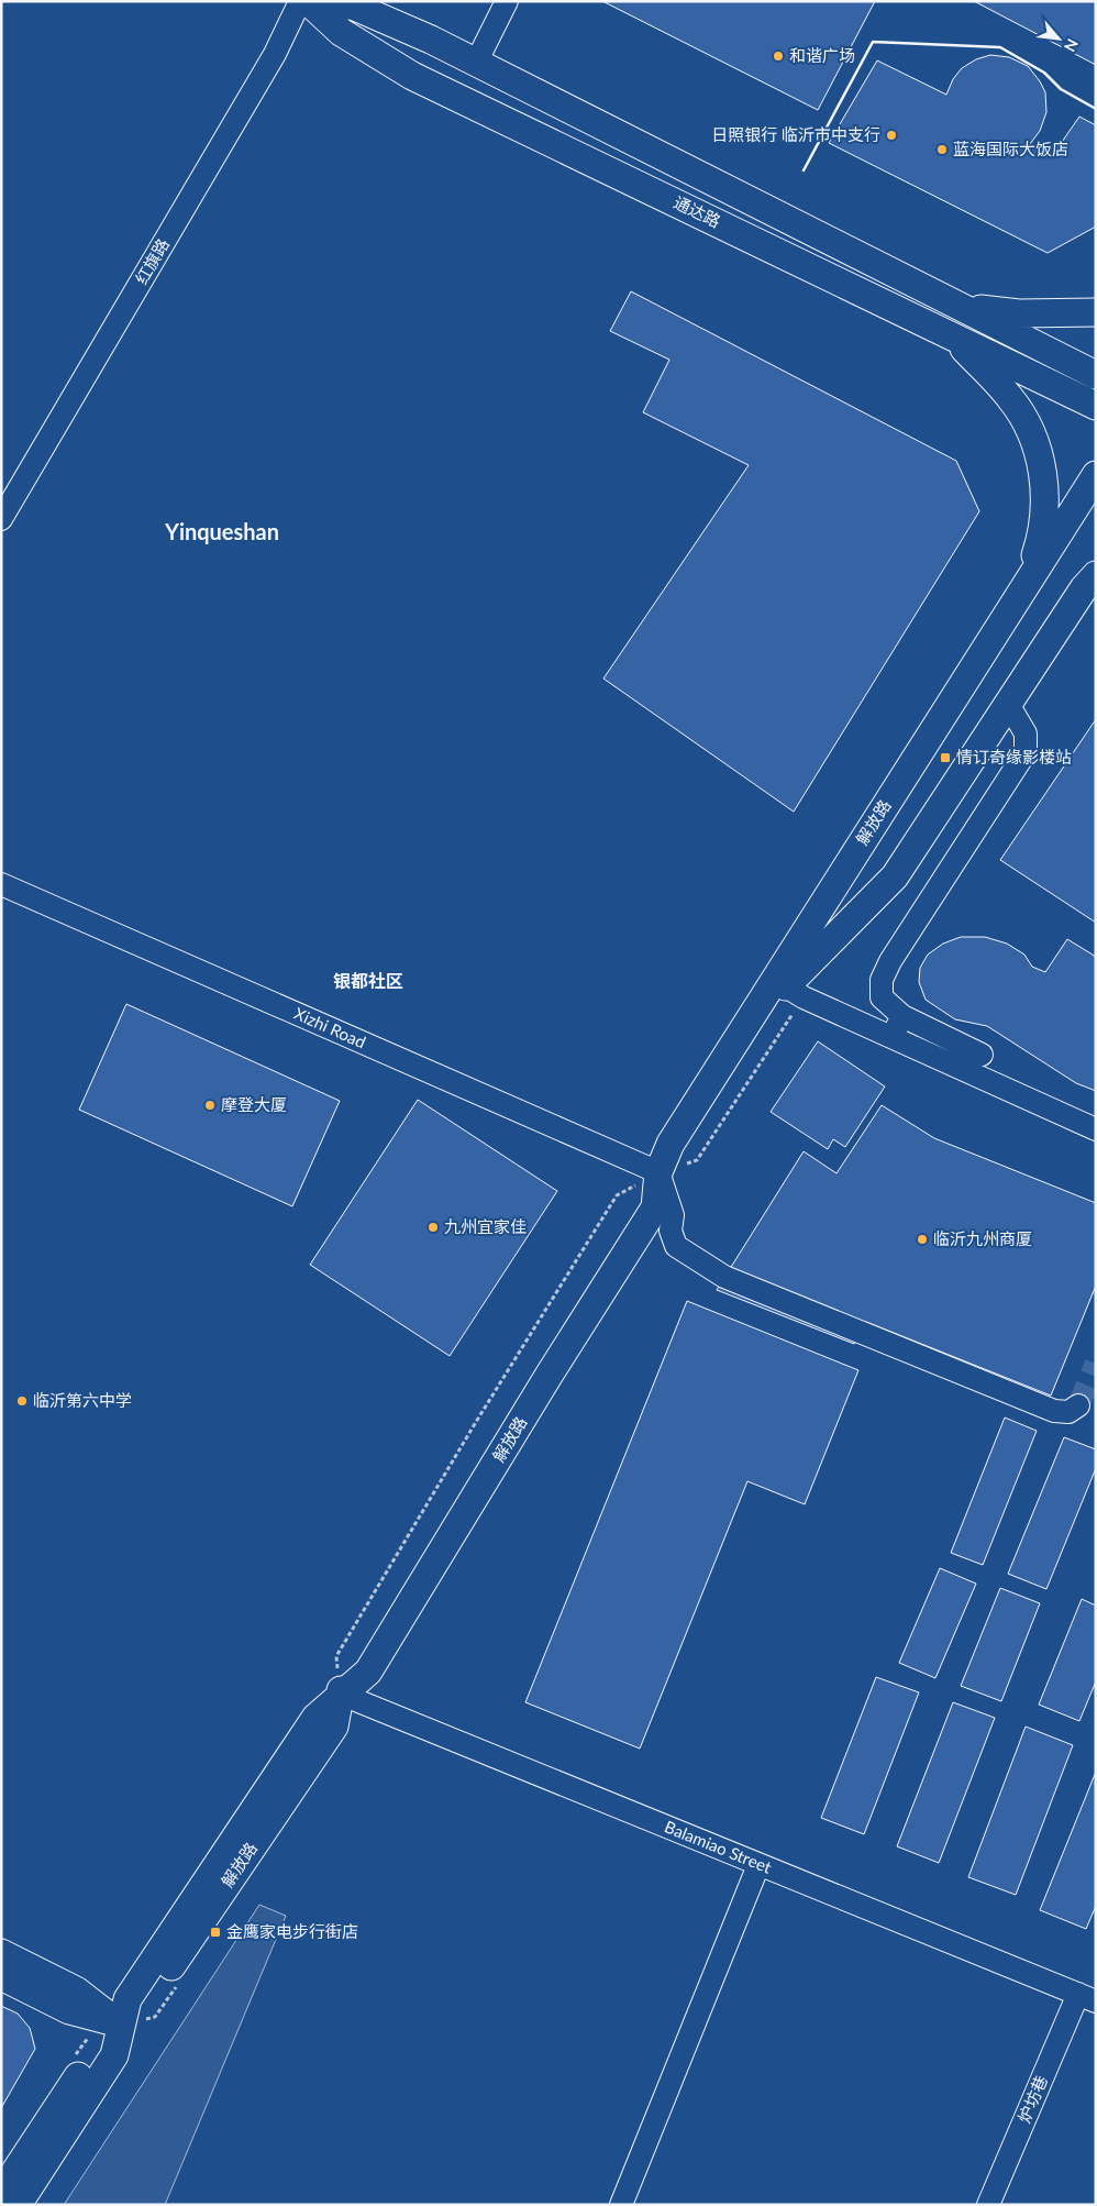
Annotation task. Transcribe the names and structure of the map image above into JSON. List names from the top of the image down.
{
  "streets": {
    "main road": ["通达路", "解放路"],
    "street": [
      "红旗路",
      "Xizhi Road",
      "Balamiao Street",
      "炉坊巷"
    ]
  },
  "crossings": [
    ["解放路", "Xizhi Road"],
    ["解放路", "Balamiao Street"],
    ["Balamiao Street", "炉坊巷"]
  ],
  "districts": ["Yinqueshan", "银都社区"],
  "places": {
    "other": [
      "和谐广场",
      "日照银行 临沂市中支行",
      "蓝海国际大饭店",
      "摩登大厦",
      "九州宜家佳",
      "临沂九州商厦",
      "临沂第六中学"
    ],
    "transit": ["情订奇缘影楼站", "金鹰家电步行街店"]
  },
  "north": "bottom right"
}
